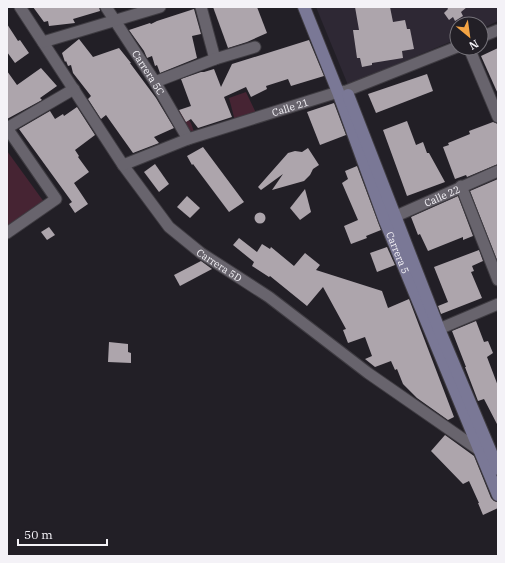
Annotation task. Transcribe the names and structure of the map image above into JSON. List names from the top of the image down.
{
  "streets": {
    "street": [
      "Carrera 5C",
      "Calle 21",
      "Calle 22",
      "Carrera 5",
      "Carrera 5D"
    ]
  },
  "crossings": [
    ["Carrera 5C", "Calle 21"],
    ["Calle 21", "Carrera 5"],
    ["Calle 21", "Carrera 5D"],
    ["Calle 22", "Carrera 5"],
    ["Carrera 5", "Carrera 5D"]
  ],
  "scale_bar": "50 m",
  "north": "bottom right"
}
